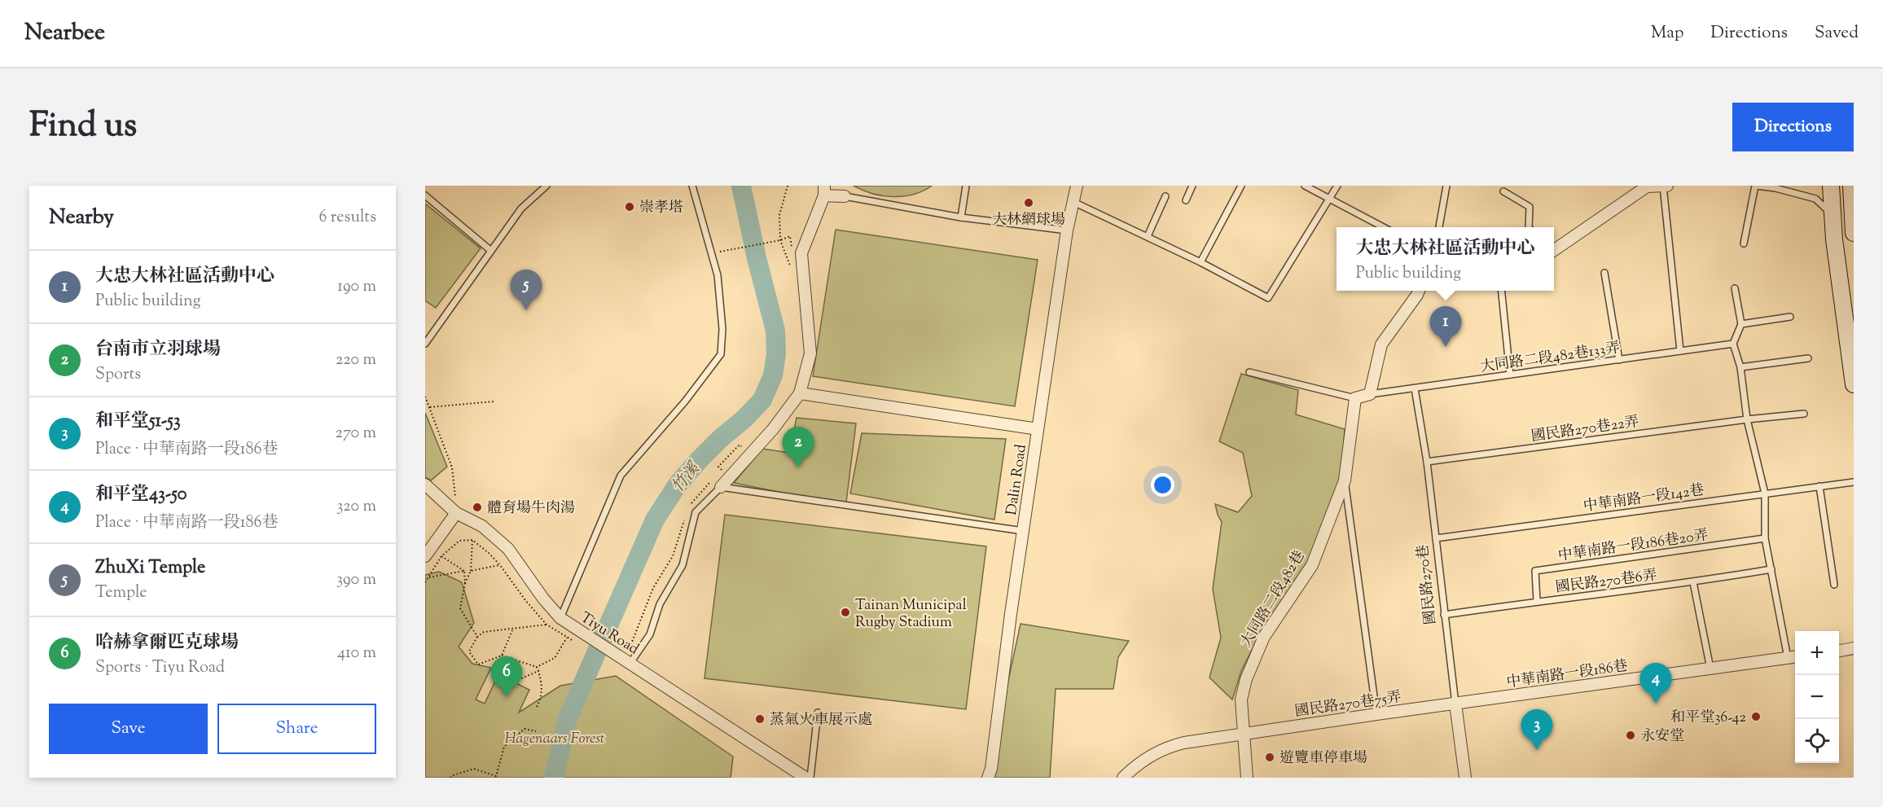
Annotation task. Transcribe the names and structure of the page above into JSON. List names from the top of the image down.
{
  "streets": {
    "street": [
      "Dalin Road",
      "國民路270巷",
      "大同路二段482巷",
      "Tiyu Road",
      "中華南路一段186巷",
      "國民路270巷75弄"
    ],
    "lane": [
      "大同路二段482巷133弄",
      "國民路270巷22弄",
      "中華南路一段142巷",
      "中華南路一段186巷20弄",
      "國民路270巷6弄"
    ]
  },
  "crossings": [
    ["大同路二段482巷133弄", "國民路270巷"],
    ["國民路270巷22弄", "國民路270巷"],
    ["中華南路一段142巷", "國民路270巷"],
    ["中華南路一段186巷20弄", "國民路270巷6弄"],
    ["國民路270巷6弄", "國民路270巷"],
    ["國民路270巷", "中華南路一段186巷"],
    ["國民路270巷", "國民路270巷75弄"],
    ["大同路二段482巷", "國民路270巷75弄"],
    ["中華南路一段186巷", "國民路270巷75弄"]
  ],
  "water": ["竹溪"],
  "parks": ["Hagenaars Forest"],
  "places": [
    "大林網球場",
    "崇孝塔",
    "體育場牛肉湯",
    "Tainan Municipal Rugby Stadium",
    "和平堂36-42",
    "蒸氣火車展示處",
    "永安堂",
    "遊覽車停車場"
  ],
  "page": {
    "header": "Nearbee",
    "nav": ["Map", "Directions", "Saved"],
    "title": "Find us",
    "buttons": [
      "Directions",
      ["Save", "Share"]
    ],
    "heading": ["Nearby", "6 results"],
    "popup": ["大忠大林社區活動中心", "Public building"],
    "list": [
      {
        "mark": "1",
        "name": "大忠大林社區活動中心",
        "note": "Public building",
        "value": "190 m"
      },
      {
        "mark": "2",
        "name": "台南市立羽球場",
        "note": "Sports",
        "value": "220 m"
      },
      {
        "mark": "3",
        "name": "和平堂51-53",
        "note": "Place · 中華南路一段186巷",
        "value": "270 m"
      },
      {
        "mark": "4",
        "name": "和平堂43-50",
        "note": "Place · 中華南路一段186巷",
        "value": "320 m"
      },
      {
        "mark": "5",
        "name": "ZhuXi Temple",
        "note": "Temple",
        "value": "390 m"
      },
      {
        "mark": "6",
        "name": "哈赫拿爾匹克球場",
        "note": "Sports · Tiyu Road",
        "value": "410 m"
      }
    ],
    "pins": [
      "5",
      "1",
      "2",
      "6",
      "4",
      "3"
    ],
    "map_buttons": ["+", "−"]
  }
}
